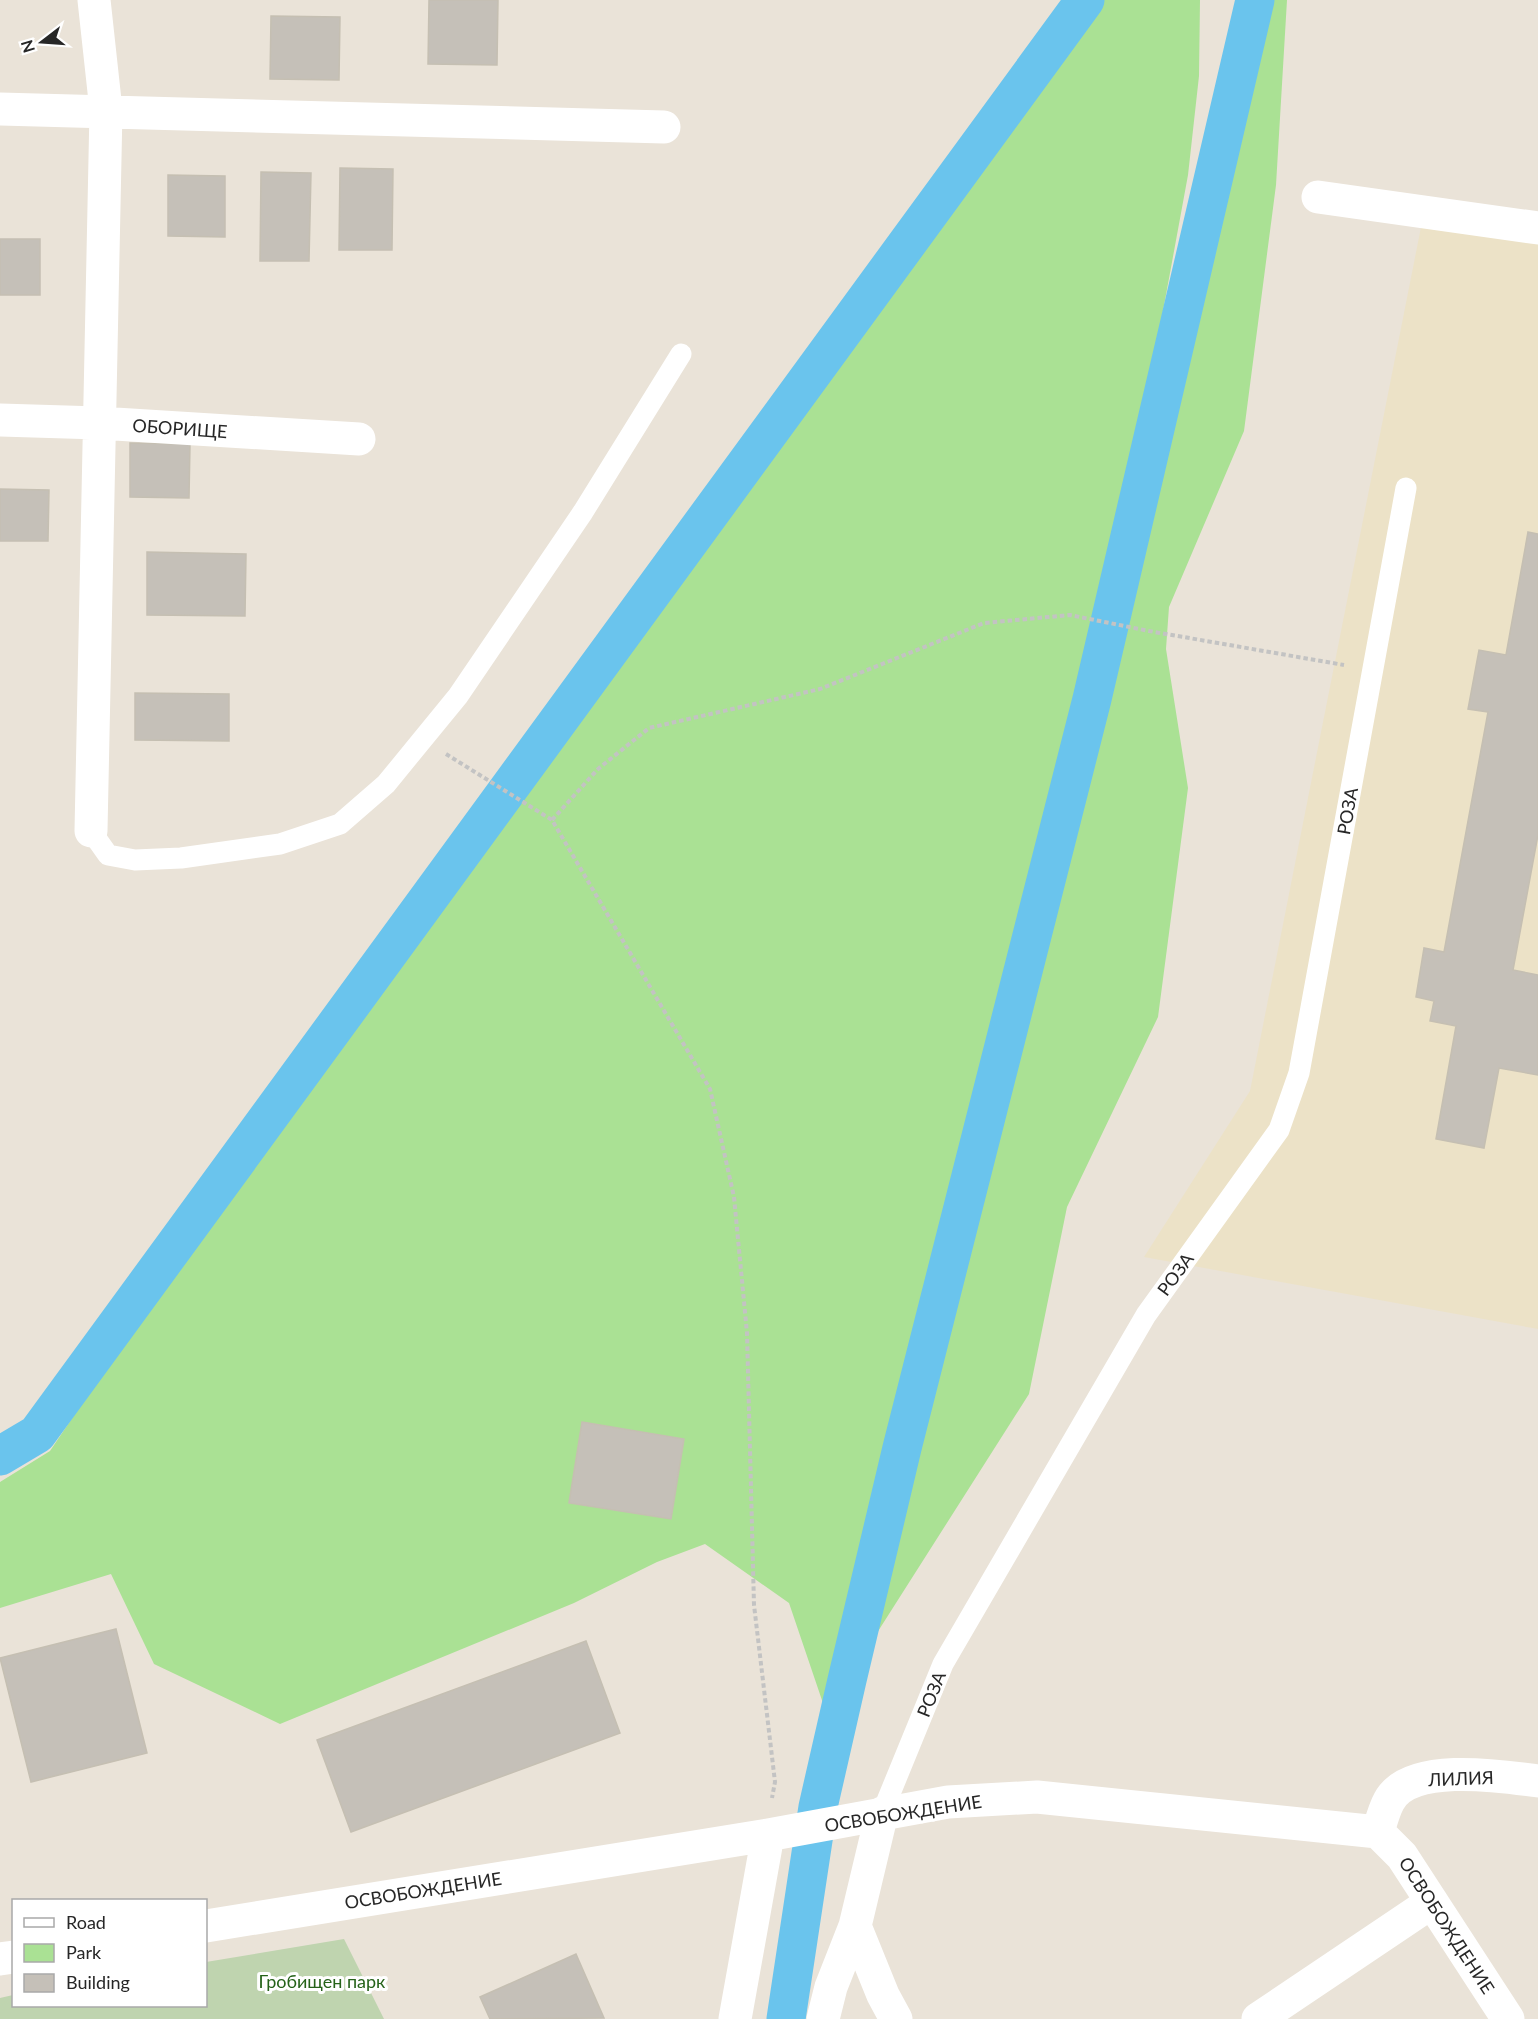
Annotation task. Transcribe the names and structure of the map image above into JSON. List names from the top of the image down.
{
  "streets": {
    "street": [
      "ОБОРИЩЕ",
      "РОЗА",
      "ЛИЛИЯ",
      "ОСВОБОЖДЕНИЕ"
    ]
  },
  "crossings": [
    ["РОЗА", "ОСВОБОЖДЕНИЕ"],
    ["ЛИЛИЯ", "ОСВОБОЖДЕНИЕ"]
  ],
  "parks": ["Гробищен парк"],
  "legend": ["Road", "Park", "Building"],
  "north": "left"
}
